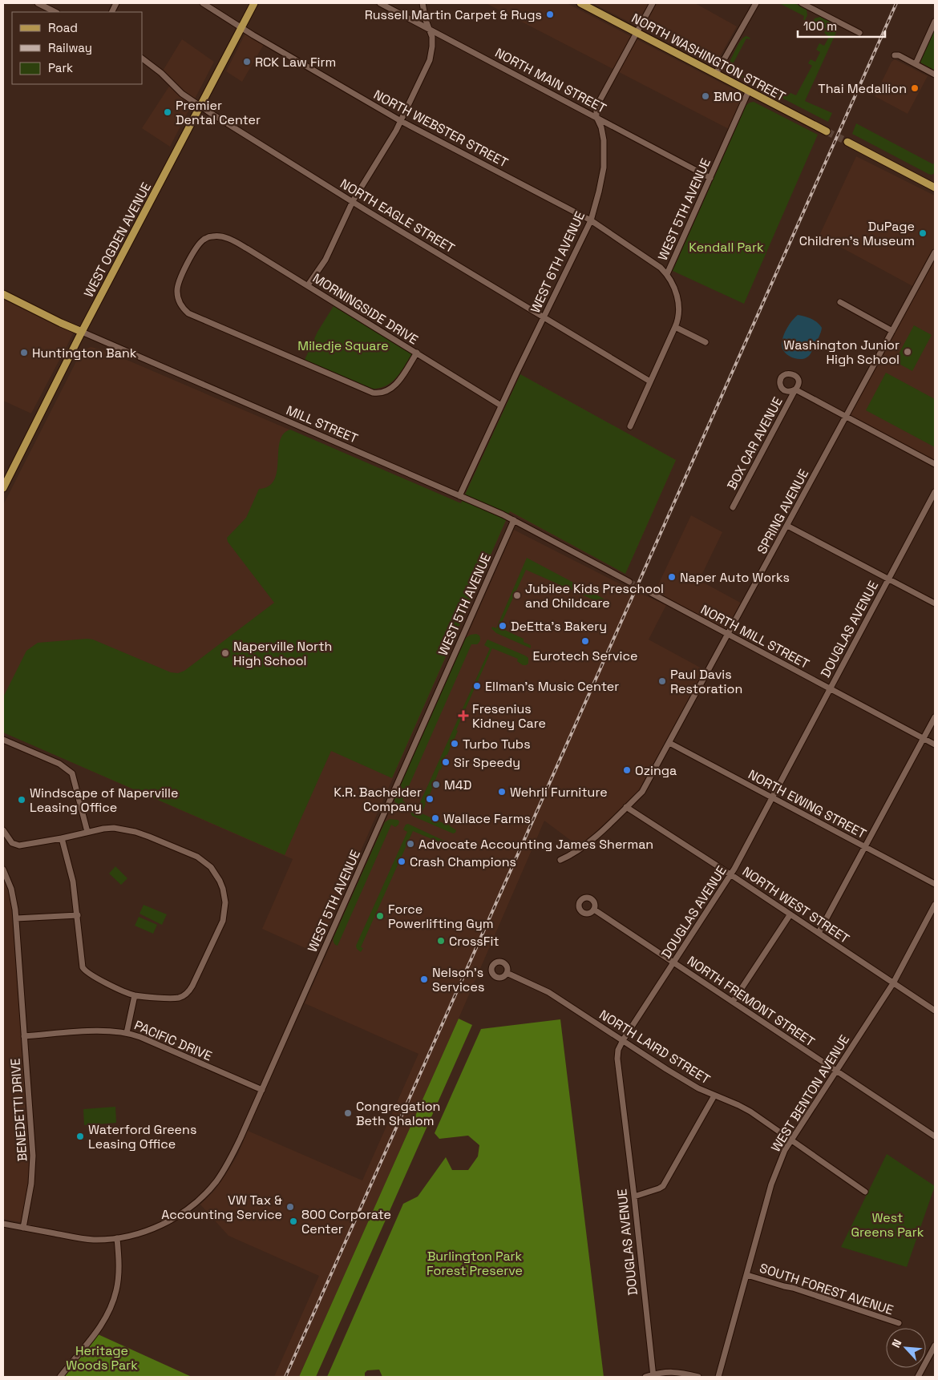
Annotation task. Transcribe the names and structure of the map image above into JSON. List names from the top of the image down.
{
  "streets": {
    "main road": ["NORTH WASHINGTON STREET", "WEST OGDEN AVENUE", "MILL STREET"],
    "street": [
      "NORTH MAIN STREET",
      "NORTH WEBSTER STREET",
      "WEST 5TH AVENUE",
      "NORTH EAGLE STREET",
      "WEST 6TH AVENUE",
      "MORNINGSIDE DRIVE",
      "BOX CAR AVENUE",
      "SPRING AVENUE",
      "DOUGLAS AVENUE",
      "NORTH MILL STREET",
      "NORTH EWING STREET",
      "NORTH WEST STREET",
      "NORTH FREMONT STREET",
      "PACIFIC DRIVE",
      "NORTH LAIRD STREET",
      "WEST BENTON AVENUE",
      "BENEDETTI DRIVE",
      "SOUTH FOREST AVENUE"
    ]
  },
  "crossings": [
    ["NORTH WASHINGTON STREET", "WEST 5TH AVENUE"],
    ["NORTH MAIN STREET", "WEST 5TH AVENUE"],
    ["NORTH MAIN STREET", "WEST 6TH AVENUE"],
    ["NORTH WEBSTER STREET", "WEST 5TH AVENUE"],
    ["NORTH WEBSTER STREET", "WEST OGDEN AVENUE"],
    ["NORTH WEBSTER STREET", "WEST 6TH AVENUE"],
    ["WEST 5TH AVENUE", "NORTH EAGLE STREET"],
    ["WEST 5TH AVENUE", "MILL STREET"],
    ["WEST 5TH AVENUE", "PACIFIC DRIVE"],
    ["WEST 5TH AVENUE", "BENEDETTI DRIVE"],
    ["NORTH EAGLE STREET", "WEST OGDEN AVENUE"],
    ["NORTH EAGLE STREET", "WEST 6TH AVENUE"],
    ["WEST OGDEN AVENUE", "MILL STREET"],
    ["WEST 6TH AVENUE", "MORNINGSIDE DRIVE"],
    ["WEST 6TH AVENUE", "MILL STREET"],
    ["BOX CAR AVENUE", "SPRING AVENUE"],
    ["SPRING AVENUE", "NORTH MILL STREET"],
    ["SPRING AVENUE", "NORTH EWING STREET"],
    ["SPRING AVENUE", "NORTH WEST STREET"],
    ["DOUGLAS AVENUE", "NORTH MILL STREET"],
    ["DOUGLAS AVENUE", "NORTH EWING STREET"],
    ["DOUGLAS AVENUE", "NORTH WEST STREET"],
    ["DOUGLAS AVENUE", "NORTH FREMONT STREET"],
    ["DOUGLAS AVENUE", "NORTH LAIRD STREET"],
    ["NORTH WEST STREET", "WEST BENTON AVENUE"],
    ["NORTH FREMONT STREET", "WEST BENTON AVENUE"],
    ["PACIFIC DRIVE", "BENEDETTI DRIVE"],
    ["NORTH LAIRD STREET", "WEST BENTON AVENUE"],
    ["WEST BENTON AVENUE", "SOUTH FOREST AVENUE"]
  ],
  "parks": [
    "Kendall Park",
    "Miledje Square",
    "West Greens Park",
    "Burlington Park Forest Preserve",
    "Heritage Woods Park"
  ],
  "places": {
    "other": [
      "Russell Martin Carpet & Rugs",
      "RCK Law Firm",
      "Thai Medallion",
      "BMO",
      "Premier Dental Center",
      "DuPage Children's Museum",
      "Washington Junior High School",
      "Huntington Bank",
      "Naper Auto Works",
      "Jubilee Kids Preschool and Childcare",
      "DeEtta's Bakery",
      "Eurotech Service",
      "Naperville North High School",
      "Paul Davis Restoration",
      "Ellman's Music Center",
      "Turbo Tubs",
      "Sir Speedy",
      "Ozinga",
      "M4D",
      "Wehrli Furniture",
      "K.R. Bachelder Company",
      "Windscape of Naperville Leasing Office",
      "Wallace Farms",
      "Advocate Accounting James Sherman",
      "Crash Champions",
      "Force Powerlifting Gym",
      "CrossFit",
      "Nelson's Services",
      "Congregation Beth Shalom",
      "Waterford Greens Leasing Office",
      "VW Tax & Accounting Service",
      "800 Corporate Center"
    ],
    "health": ["Fresenius Kidney Care"]
  },
  "legend": ["Road", "Railway", "Park"],
  "scale_bar": "100 m",
  "north": "top left"
}
